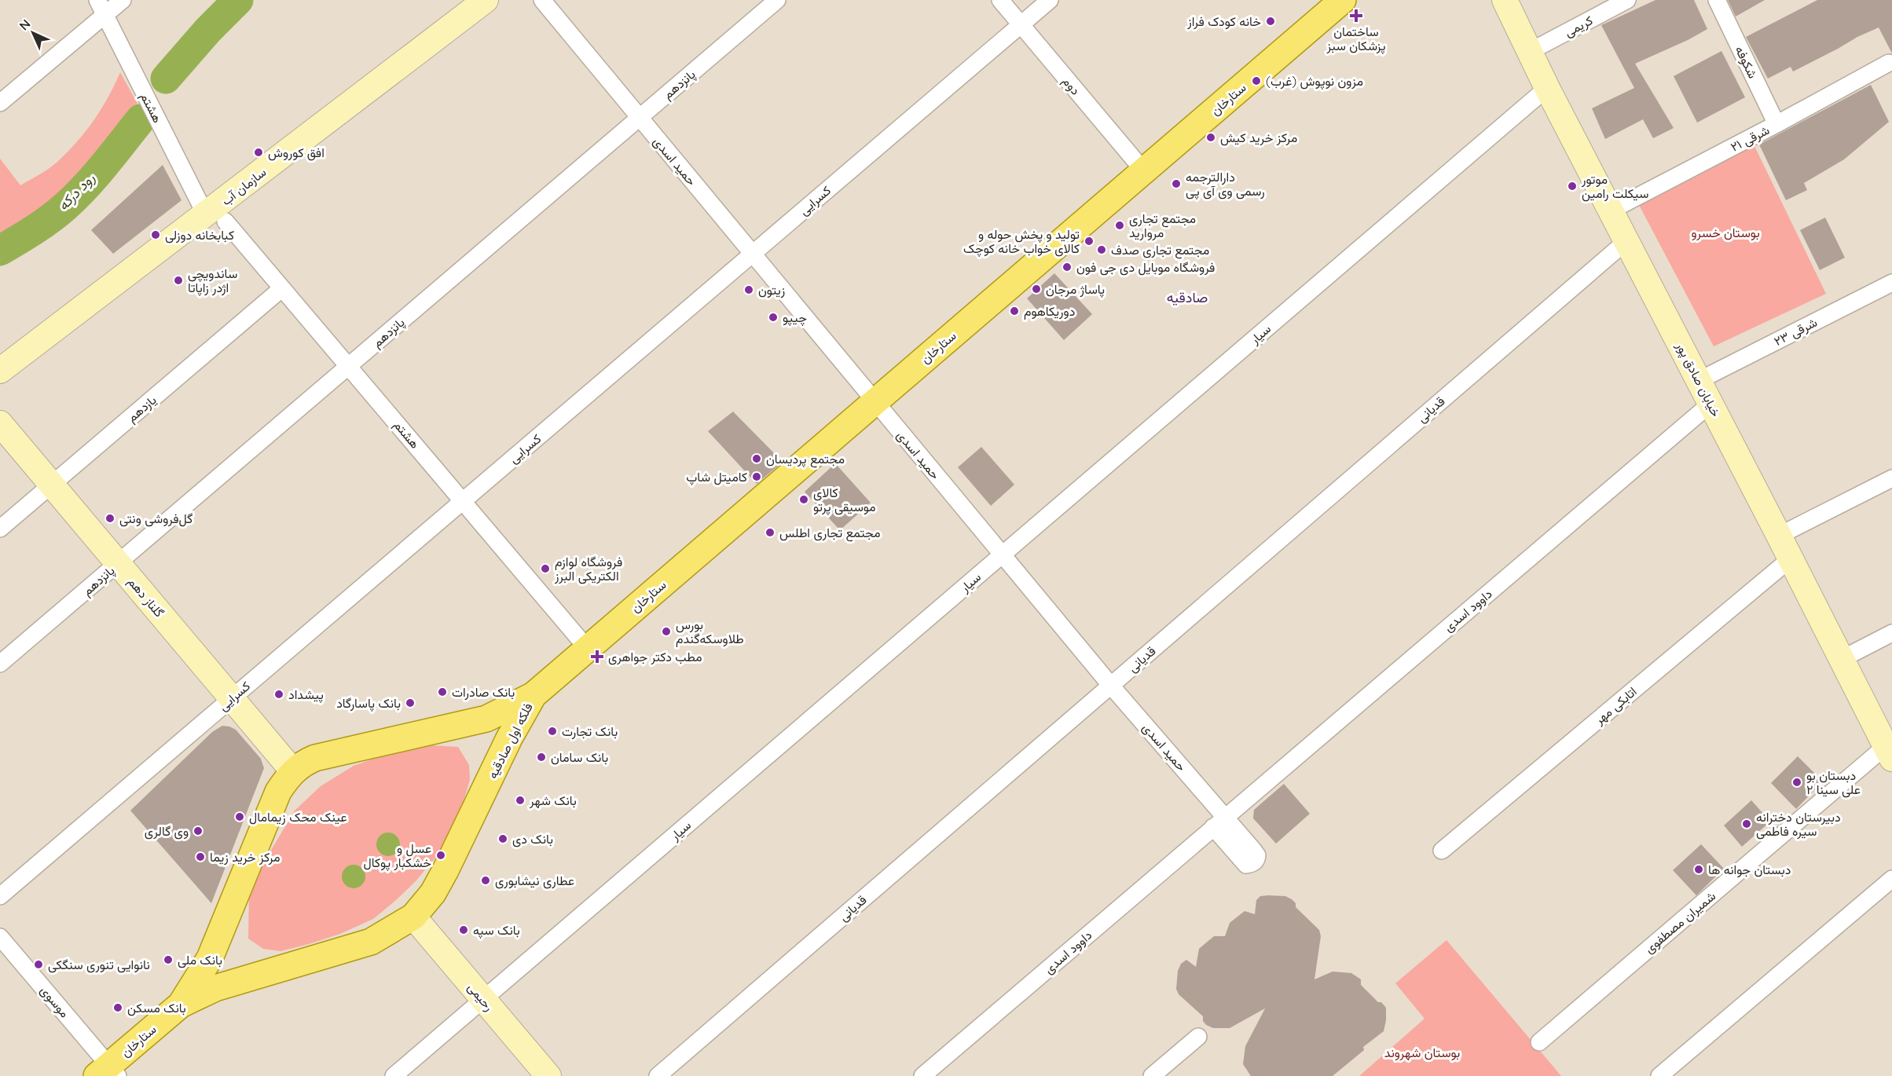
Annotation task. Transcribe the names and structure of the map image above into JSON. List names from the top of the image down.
{
  "streets": {
    "main road": [
      "ستارخان",
      "سازمان آب",
      "خیابان صادق پور",
      "گلناز دهم",
      "فلکه اول صادقیه",
      "رحیمی"
    ],
    "street": [
      "کریمی",
      "شکوفه",
      "پانزدهم",
      "دوم",
      "هشتم",
      "۲۱ شرقی",
      "حمید اسدی",
      "کسرایی",
      "۲۳ شرقی",
      "سیار",
      "یازدهم",
      "قدیانی",
      "داوود اسدی",
      "اتابکی مهر",
      "شمیران مصطفوی",
      "موسوی"
    ]
  },
  "crossings": [
    ["کریمی", "خیابان صادق پور"],
    ["شکوفه", "۲۱ شرقی"],
    ["پانزدهم", "هشتم"],
    ["پانزدهم", "حمید اسدی"],
    ["پانزدهم", "گلناز دهم"],
    ["دوم", "ستارخان"],
    ["دوم", "کسرایی"],
    ["ستارخان", "هشتم"],
    ["ستارخان", "حمید اسدی"],
    ["ستارخان", "فلکه اول صادقیه"],
    ["ستارخان", "موسوی"],
    ["هشتم", "سازمان آب"],
    ["هشتم", "کسرایی"],
    ["هشتم", "یازدهم"],
    ["۲۱ شرقی", "خیابان صادق پور"],
    ["حمید اسدی", "کسرایی"],
    ["حمید اسدی", "سیار"],
    ["حمید اسدی", "قدیانی"],
    ["حمید اسدی", "داوود اسدی"],
    ["کسرایی", "گلناز دهم"],
    ["۲۳ شرقی", "خیابان صادق پور"],
    ["سیار", "خیابان صادق پور"],
    ["سیار", "رحیمی"],
    ["خیابان صادق پور", "قدیانی"],
    ["خیابان صادق پور", "داوود اسدی"],
    ["خیابان صادق پور", "اتابکی مهر"],
    ["خیابان صادق پور", "شمیران مصطفوی"],
    ["یازدهم", "گلناز دهم"],
    ["گلناز دهم", "فلکه اول صادقیه"],
    ["فلکه اول صادقیه", "رحیمی"]
  ],
  "districts": ["صادقیه"],
  "water": ["رود درکه"],
  "parks": ["بوستان خسرو", "بوستان شهروند"],
  "places": {
    "health": ["ساختمان پزشکان سبز", "مطب دکتر جواهری"],
    "other": [
      "خانه کودک فراز",
      "مزون نوپوش (غرب)",
      "مرکز خرید کیش",
      "افق کوروش",
      "دارالترجمه رسمی وی آی پی",
      "موتور سیکلت رامین",
      "مجتمع تجاری مروارید",
      "کبابخانه دوزلی",
      "تولید و پخش حوله و کالای خواب خانه کوچک",
      "مجتمع تجاری صدف",
      "فروشگاه موبایل دی جی فون",
      "ساندویچی اژدر زاپاتا",
      "پاساژ مرجان",
      "زیتون",
      "دوریکاهوم",
      "چیپو",
      "مجتمع پردیسان",
      "کامیتل شاپ",
      "کالای موسیقی پرتو",
      "گل‌فروشی ونتی",
      "مجتمع تجاری اطلس",
      "فروشگاه لوازم الکتریکی البرز",
      "بورس طلا‌و‌سکه‌گندم",
      "بانک صادرات",
      "پیشداد",
      "بانک پاسارگاد",
      "بانک تجارت",
      "بانک سامان",
      "دبستان بو علی سینا ۲",
      "بانک شهر",
      "عینک محک زیمامال",
      "دبیرستان دخترانه سیره فاطمی",
      "وی‌ گالری",
      "بانک دی",
      "عسل و خشکبار پوکال",
      "مرکز خرید زیما",
      "دبستان جوانه ها",
      "عطاری نیشابوری",
      "بانک سپه",
      "بانک ملی",
      "نانوایی تنوری سنگکی",
      "بانک مسکن"
    ]
  },
  "north": "top left"
}
